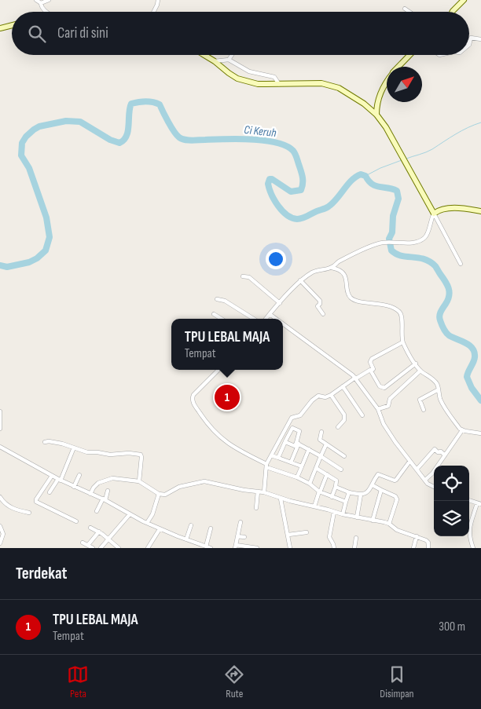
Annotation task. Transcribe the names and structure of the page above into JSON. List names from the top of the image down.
{
  "water": ["Ci Keruh"],
  "north": "top right",
  "page": {
    "search": "Cari di sini",
    "popup": ["TPU LEBAL MAJA", "Tempat"],
    "pins": "1",
    "heading": "Terdekat",
    "list": [
      {
        "mark": "1",
        "name": "TPU LEBAL MAJA",
        "note": "Tempat",
        "value": "300 m"
      }
    ],
    "nav": ["Peta", "Rute", "Disimpan"]
  }
}
